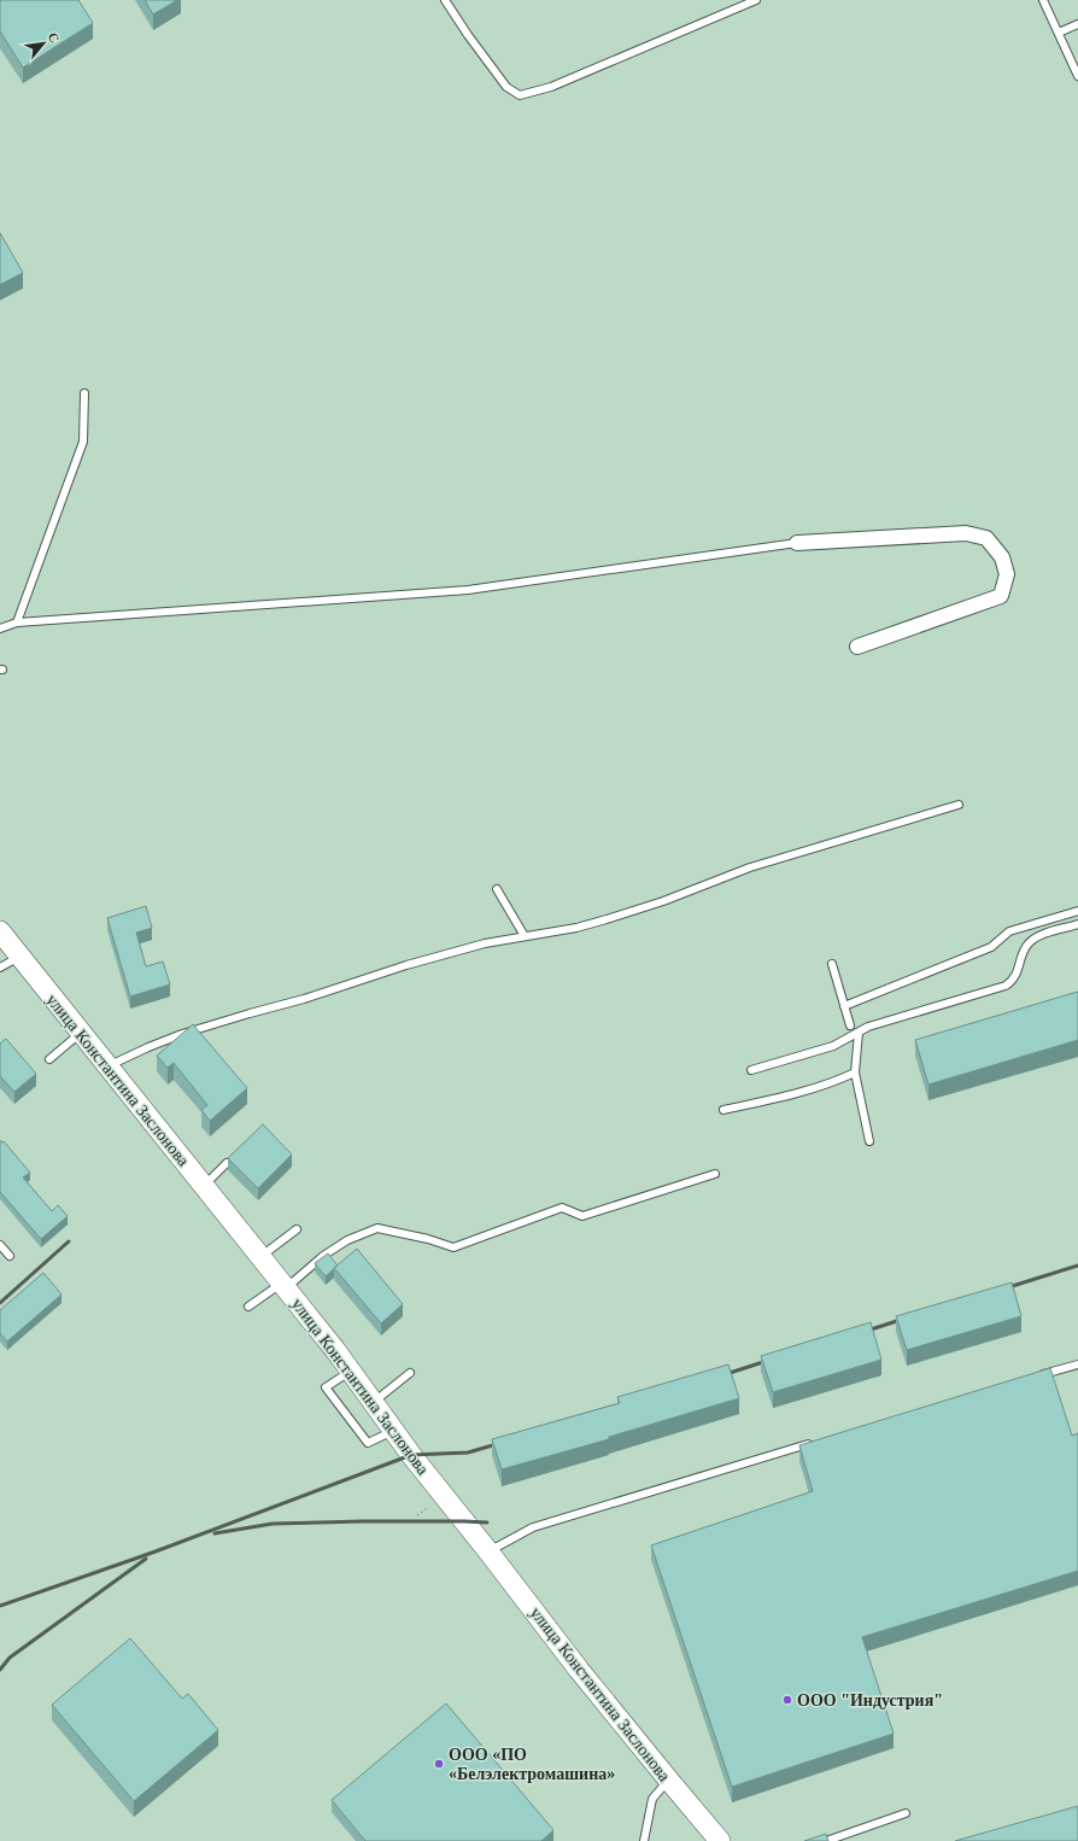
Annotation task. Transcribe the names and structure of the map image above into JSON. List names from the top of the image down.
{
  "streets": {
    "street": ["улица Константина Заслонова"]
  },
  "places": ["ООО \"Индустрия\"", "ООО «ПО «Белэлектромашина»"],
  "north": "top right"
}
